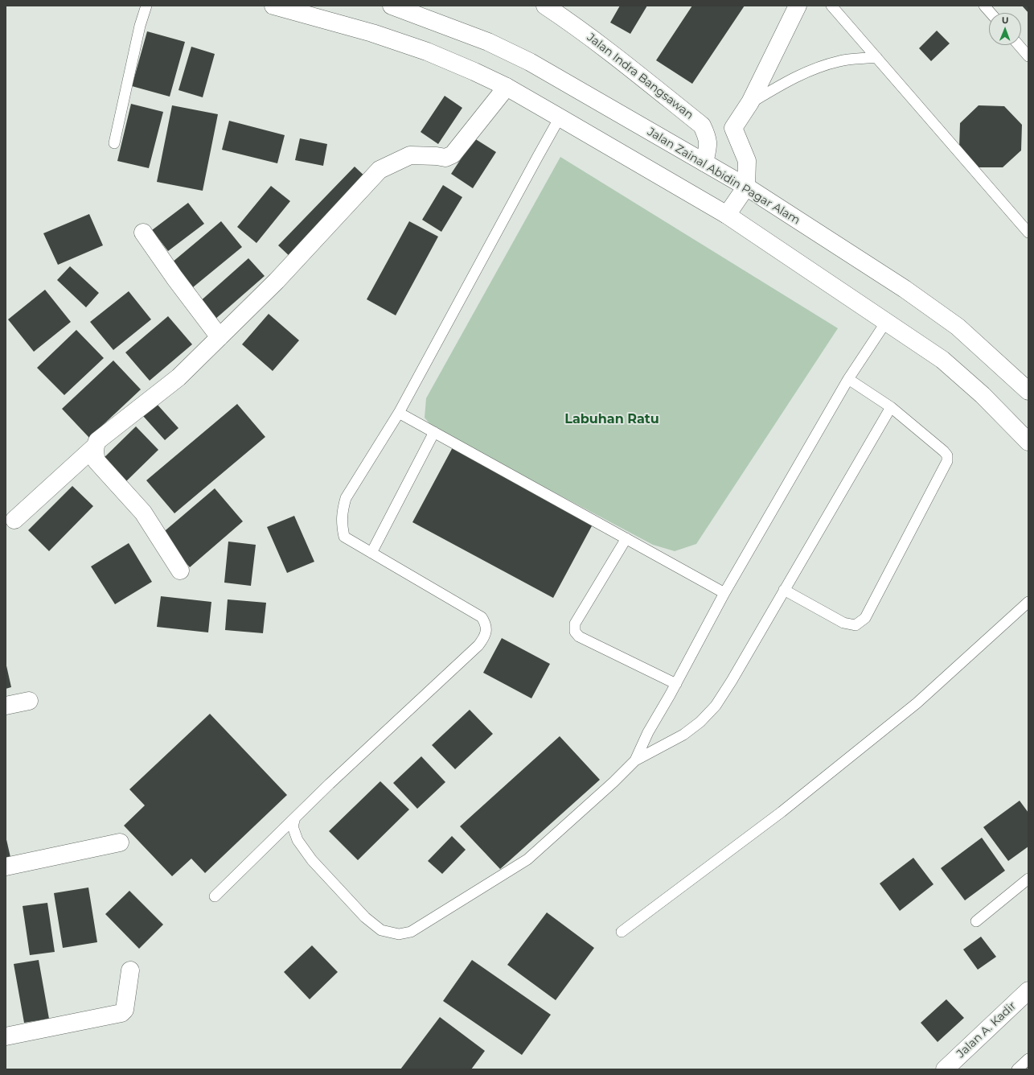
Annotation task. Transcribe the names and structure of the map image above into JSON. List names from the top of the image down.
{
  "streets": {
    "main road": ["Jalan Indra Bangsawan", "Jalan Zainal Abidin Pagar Alam", "Jalan A. Kadir"]
  },
  "crossings": [
    ["Jalan Indra Bangsawan", "Jalan Zainal Abidin Pagar Alam"]
  ],
  "districts": ["Labuhan Ratu"],
  "north": "top"
}
